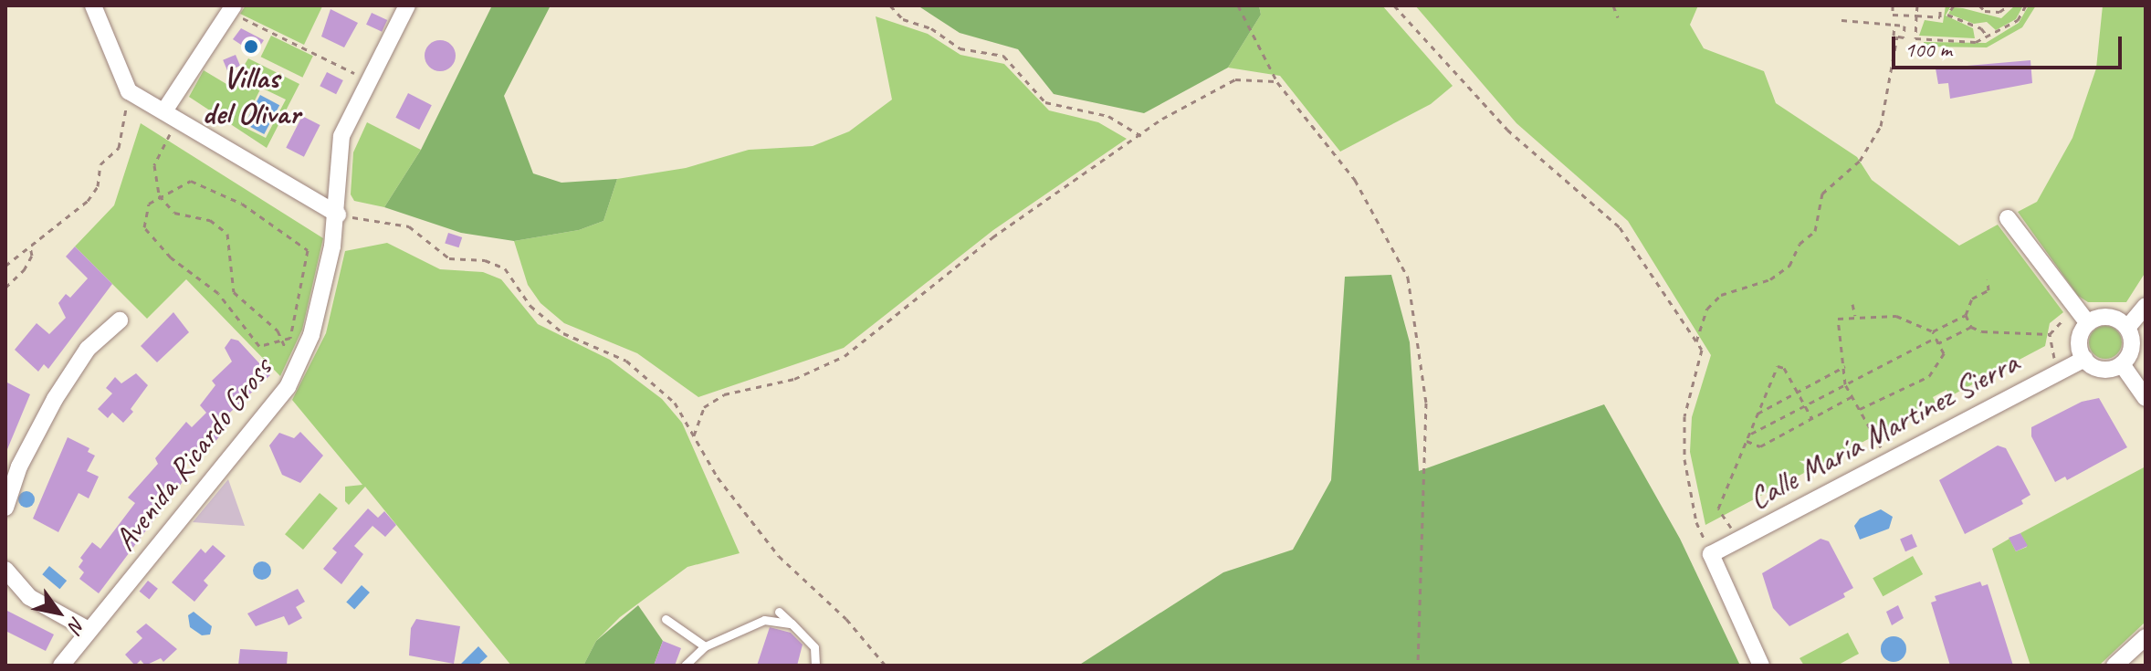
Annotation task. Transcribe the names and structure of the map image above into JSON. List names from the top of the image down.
{
  "streets": {
    "street": ["Calle María Martínez Sierra", "Avenida Ricardo Gross"]
  },
  "places": ["Villas del Olivar"],
  "scale_bar": "100 m",
  "north": "bottom right"
}
